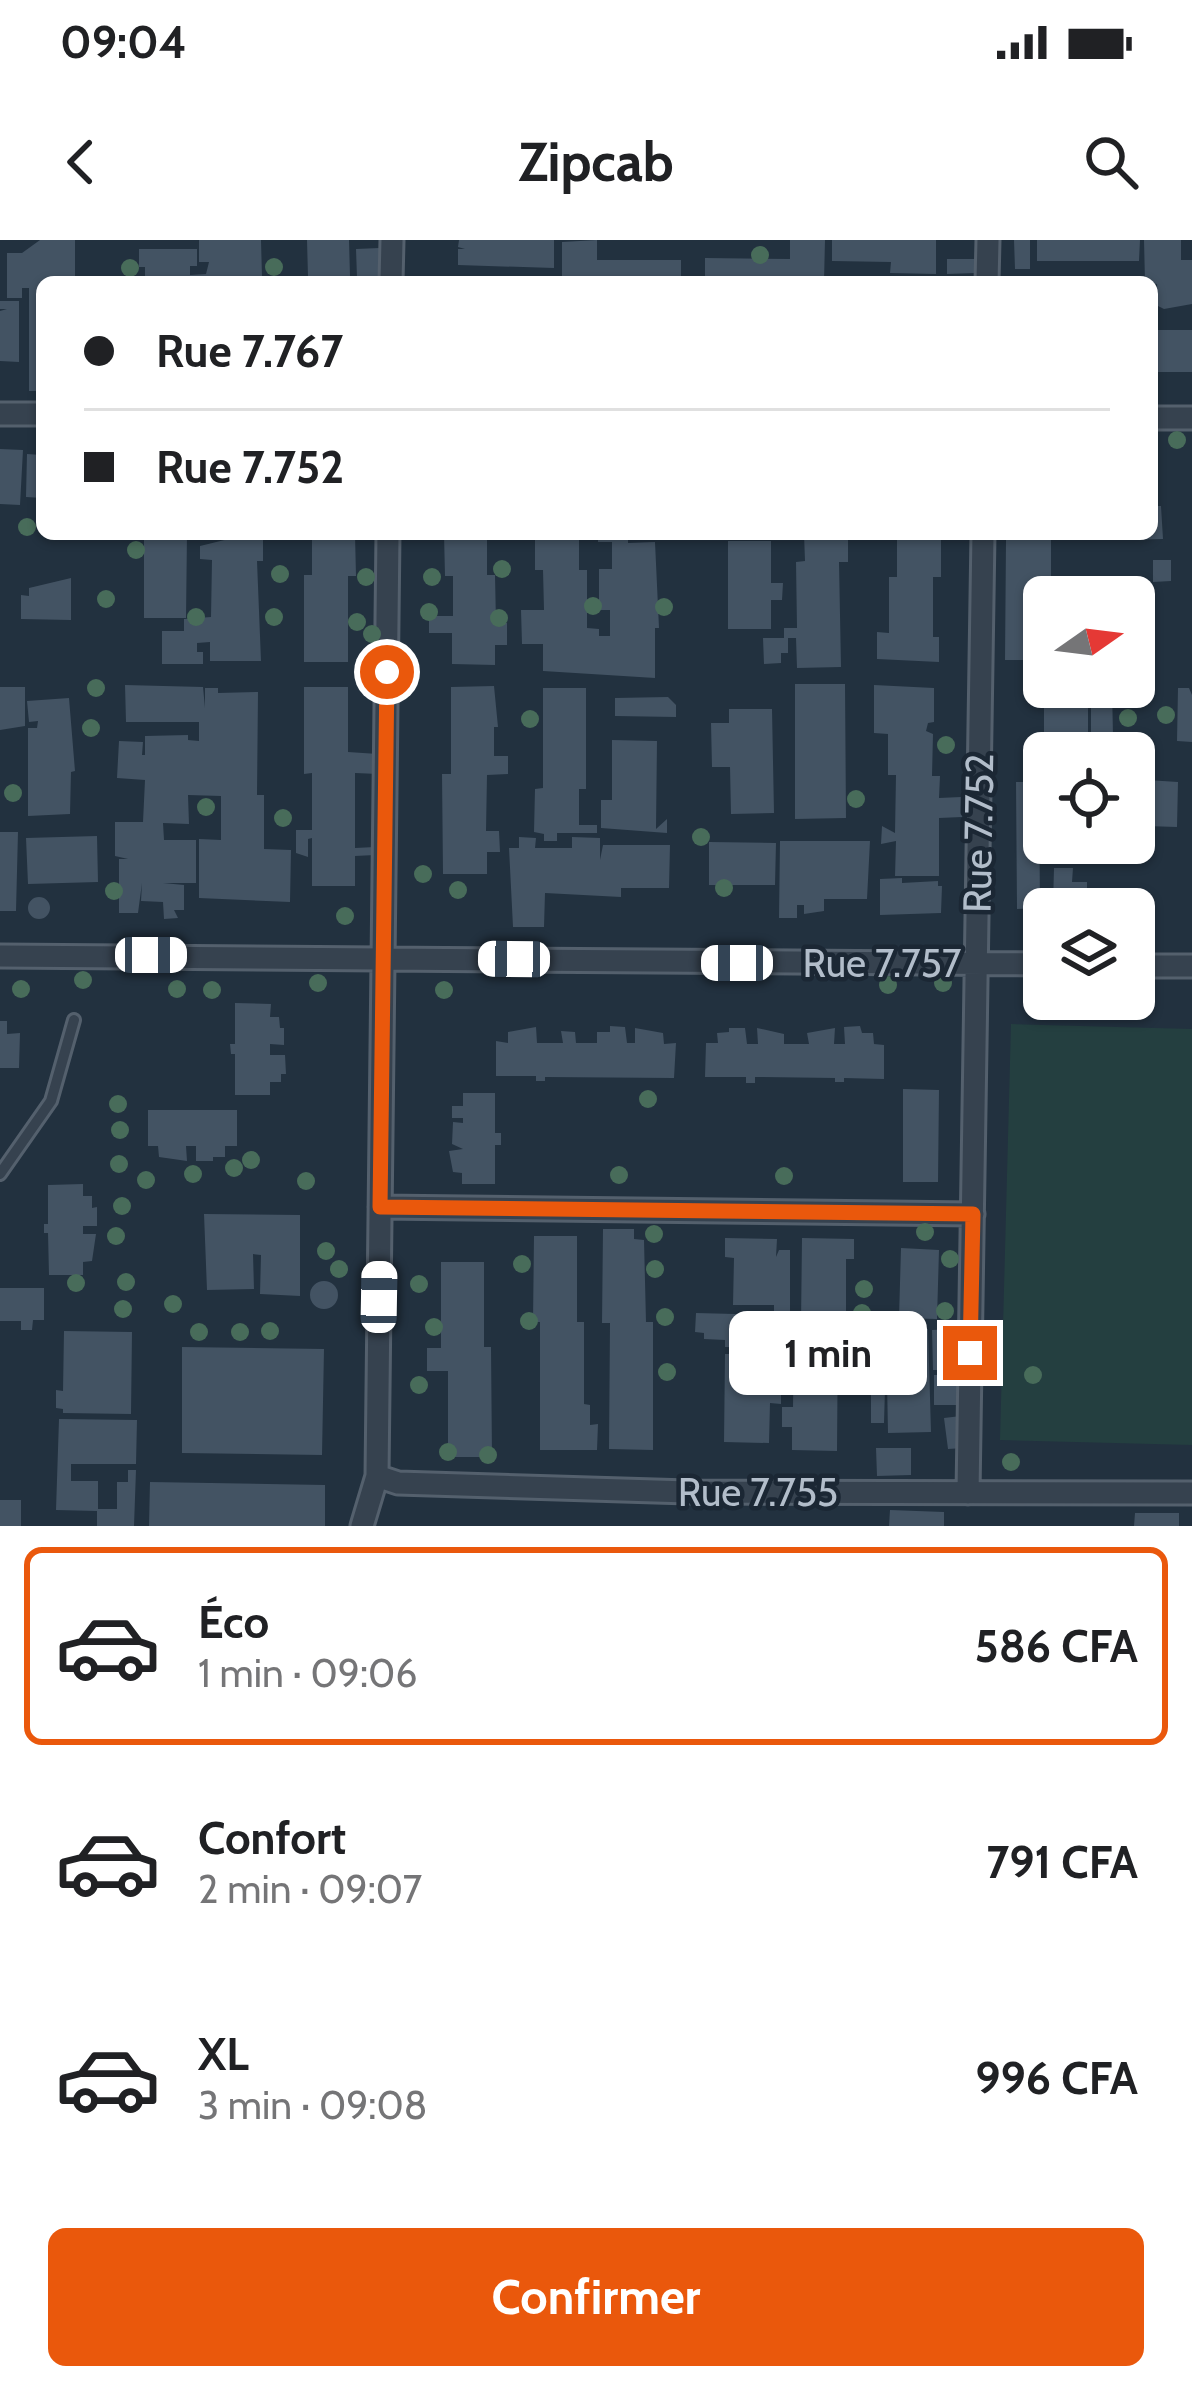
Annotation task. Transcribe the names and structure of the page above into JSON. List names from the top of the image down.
{
  "streets": {
    "street": ["Rue 7.752", "Rue 7.757", "Rue 7.755"]
  },
  "crossings": [
    ["Rue 7.752", "Rue 7.757"],
    ["Rue 7.752", "Rue 7.755"]
  ],
  "north": "right",
  "page": {
    "status": "09:04",
    "header": "Zipcab",
    "banner": ["Rue 7.767", "Rue 7.752"],
    "bubble": "1 min",
    "list": [
      {
        "name": "Éco",
        "note": "1 min · 09:06",
        "value": "586 CFA"
      },
      {
        "name": "Confort",
        "note": "2 min · 09:07",
        "value": "791 CFA"
      },
      {
        "name": "XL",
        "note": "3 min · 09:08",
        "value": "996 CFA"
      }
    ],
    "buttons": "Confirmer"
  }
}
